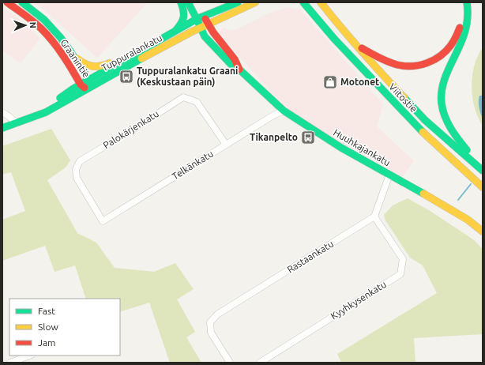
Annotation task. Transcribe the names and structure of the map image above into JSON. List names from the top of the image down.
{
  "streets": {
    "main road": [
      "Tuppuralankatu",
      "Graanintie",
      "Viitostie",
      "Huuhkajankatu"
    ],
    "street": [
      "Palokärjenkatu",
      "Telkänkatu",
      "Rastaankatu",
      "Kyyhkysenkatu"
    ]
  },
  "crossings": [
    ["Tuppuralankatu", "Graanintie"],
    ["Tuppuralankatu", "Huuhkajankatu"],
    ["Palokärjenkatu", "Telkänkatu"],
    ["Huuhkajankatu", "Telkänkatu"],
    ["Rastaankatu", "Kyyhkysenkatu"]
  ],
  "places": {
    "bus stop": ["Tuppuralankatu Graani (Keskustaan päin)", "Tikanpelto"],
    "shop": ["Motonet"]
  },
  "legend": ["Fast", "Slow", "Jam"],
  "north": "right"
}
